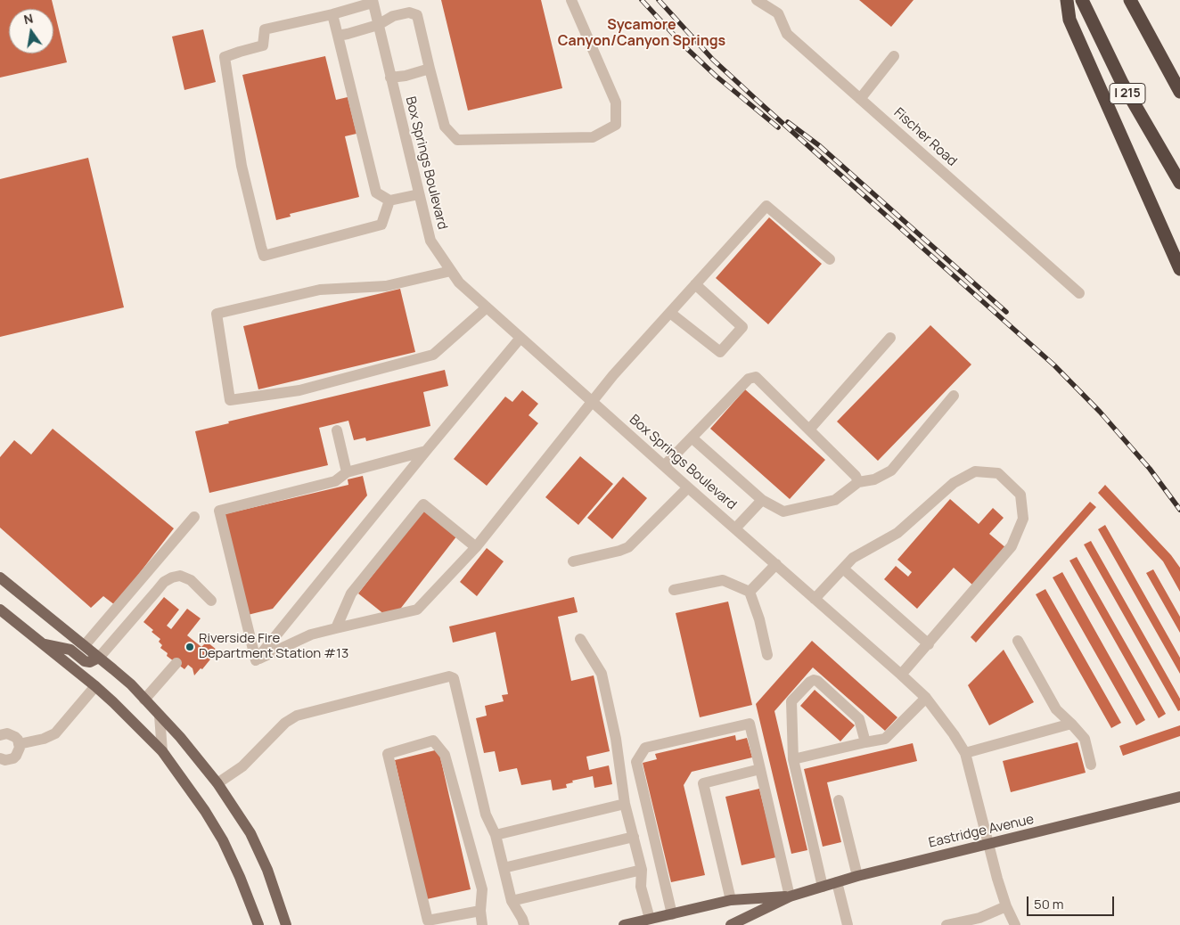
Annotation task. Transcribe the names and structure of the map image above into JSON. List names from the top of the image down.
{
  "streets": {
    "highway": ["I 215"],
    "main road": ["Eastridge Avenue"],
    "street": ["Fischer Road", "Box Springs Boulevard"]
  },
  "crossings": [
    ["Box Springs Boulevard", "Eastridge Avenue"]
  ],
  "districts": ["Sycamore Canyon/Canyon Springs"],
  "places": ["Riverside Fire Department Station #13"],
  "scale_bar": "50 m",
  "north": "top"
}
